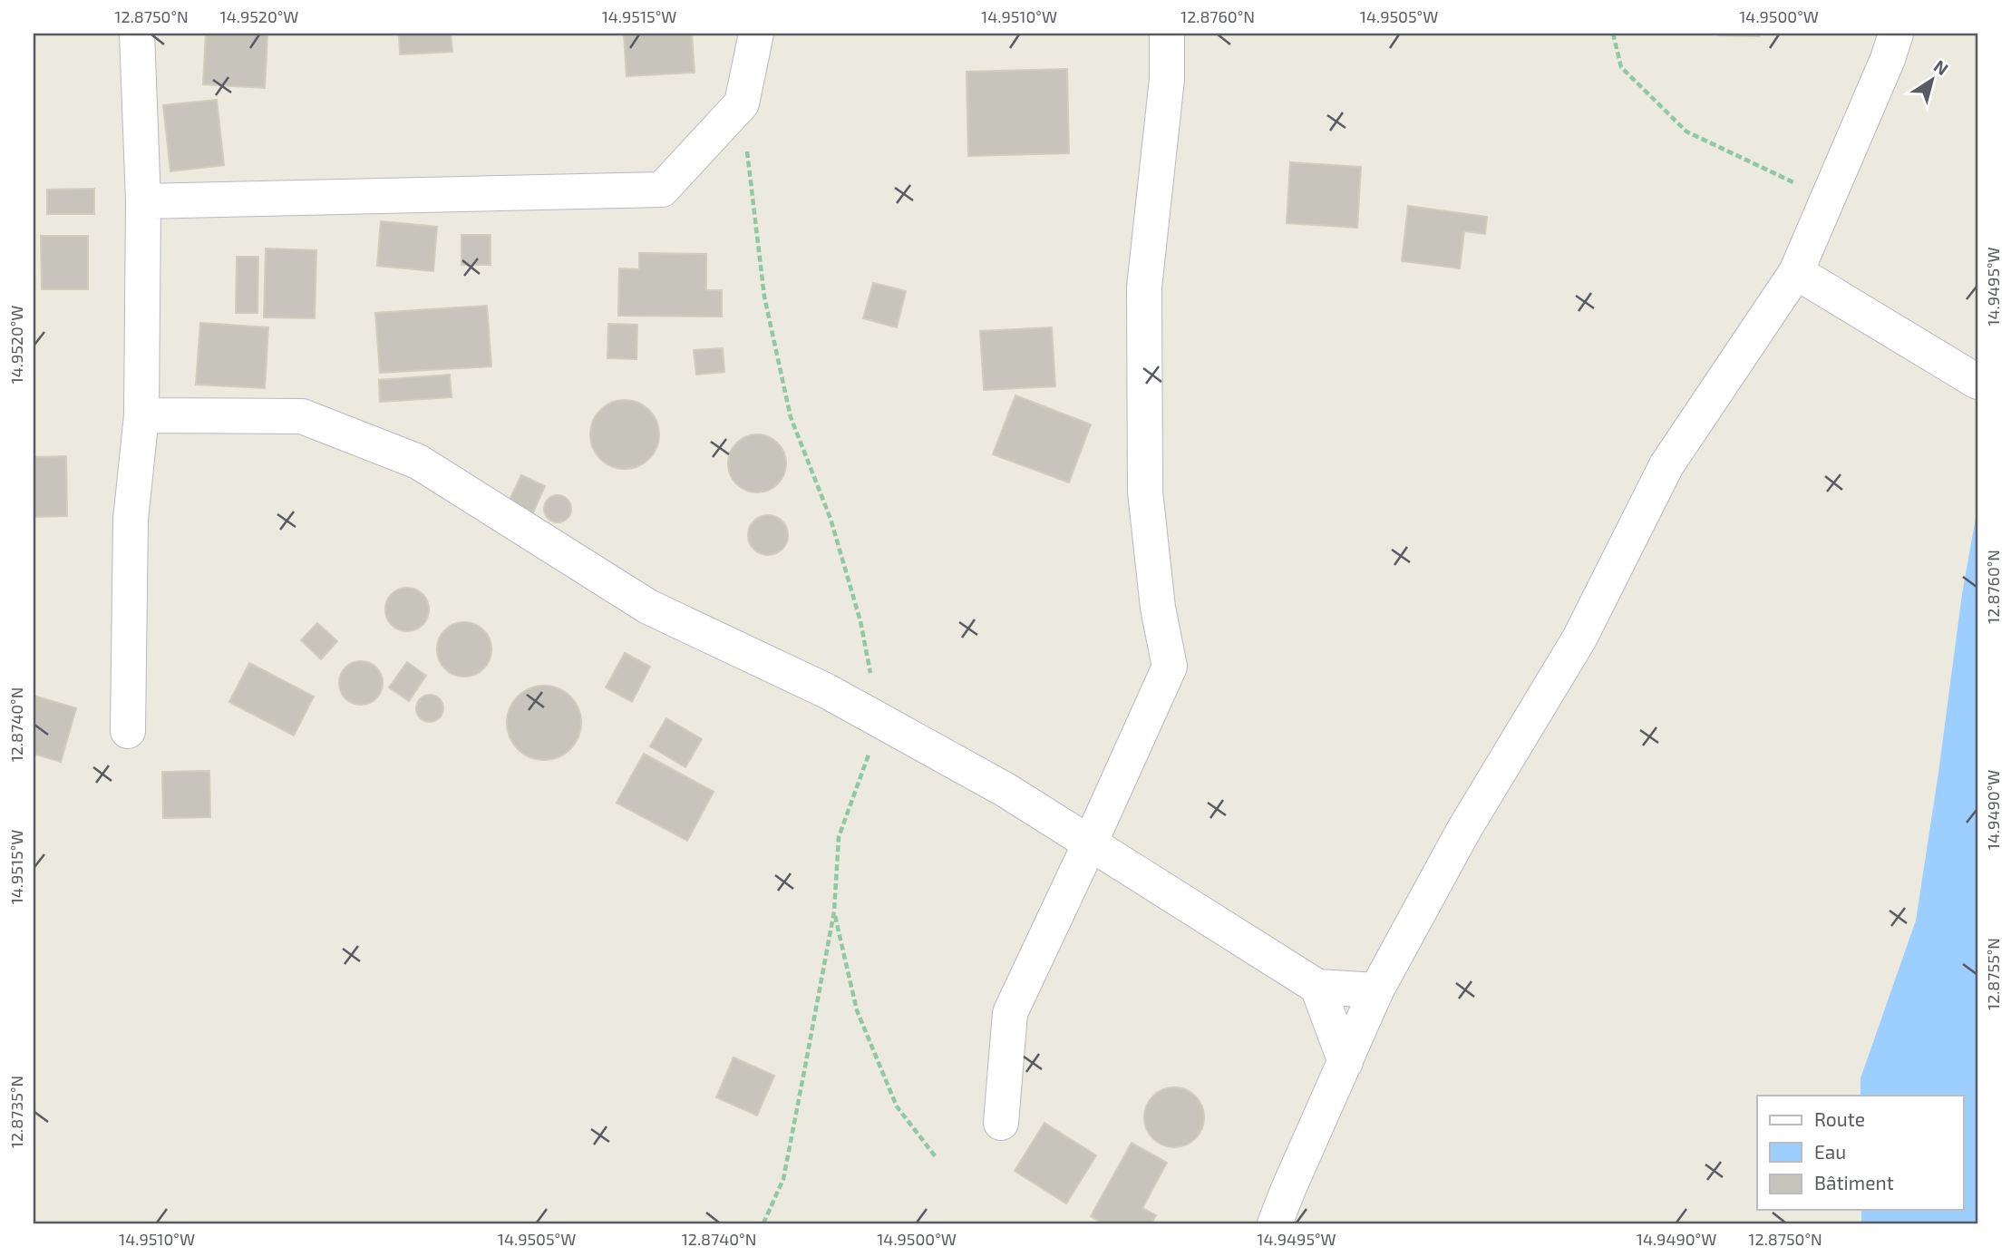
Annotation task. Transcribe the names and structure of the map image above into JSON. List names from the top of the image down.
{
  "legend": ["Route", "Eau", "Bâtiment"],
  "north": "top right",
  "coordinates": [
    "12.8750°N",
    "14.9520°W",
    "14.9515°W",
    "14.9510°W",
    "12.8760°N",
    "14.9505°W",
    "14.9500°W",
    "14.9495°W",
    "12.8740°N",
    "14.9490°W",
    "12.8755°N",
    "12.8735°N"
  ]
}
